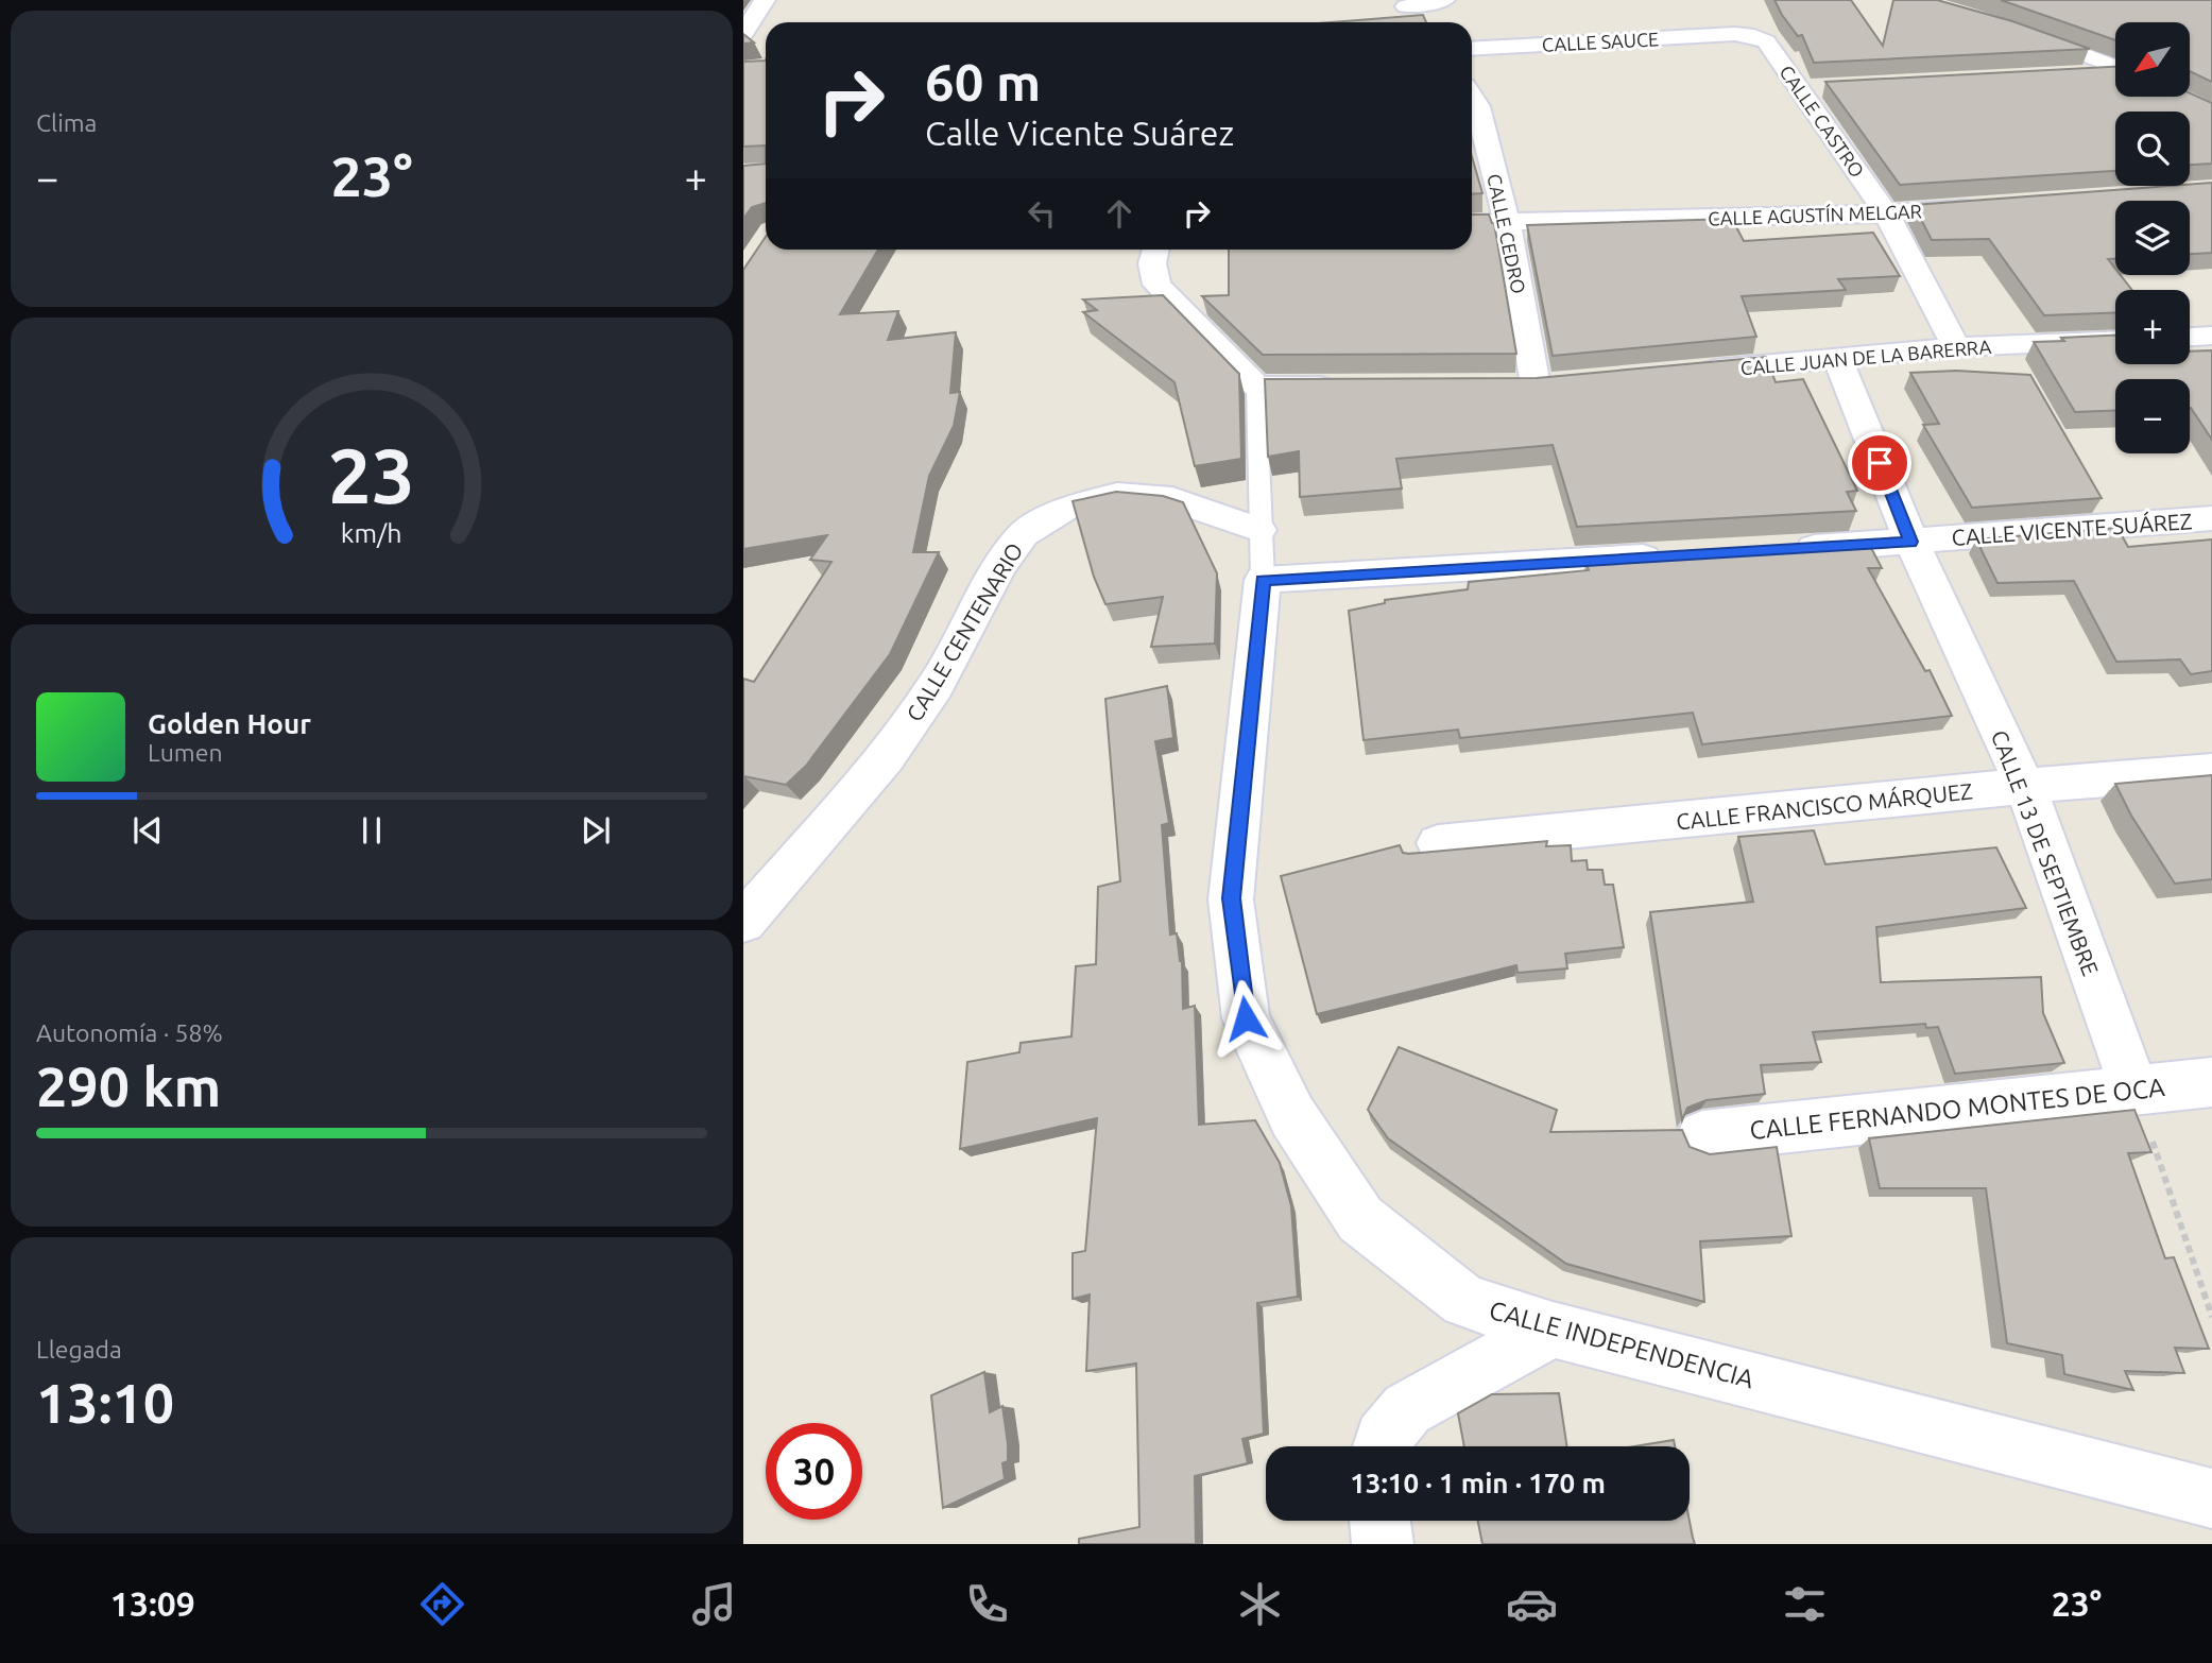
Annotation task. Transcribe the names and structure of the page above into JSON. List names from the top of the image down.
{
  "streets": {
    "street": [
      "CALLE SAUCE",
      "CALLE CASTRO",
      "CALLE AGUSTÍN MELGAR",
      "CALLE CEDRO",
      "CALLE JUAN DE LA BARERRA",
      "CALLE VICENTE SUÁREZ",
      "CALLE CENTENARIO",
      "CALLE FRANCISCO MÁRQUEZ",
      "CALLE 13 DE SEPTIEMBRE",
      "CALLE FERNANDO MONTES DE OCA",
      "CALLE INDEPENDENCIA"
    ]
  },
  "crossings": [
    ["CALLE SAUCE", "CALLE CASTRO"],
    ["CALLE CASTRO", "CALLE AGUSTÍN MELGAR"],
    ["CALLE CASTRO", "CALLE JUAN DE LA BARERRA"],
    ["CALLE AGUSTÍN MELGAR", "CALLE CEDRO"],
    ["CALLE JUAN DE LA BARERRA", "CALLE 13 DE SEPTIEMBRE"],
    ["CALLE VICENTE SUÁREZ", "CALLE 13 DE SEPTIEMBRE"],
    ["CALLE FRANCISCO MÁRQUEZ", "CALLE 13 DE SEPTIEMBRE"],
    ["CALLE 13 DE SEPTIEMBRE", "CALLE FERNANDO MONTES DE OCA"]
  ],
  "north": "bottom left",
  "page": {
    "tile": [
      "Clima",
      ["Autonomía · 58%", "290 km"],
      ["Llegada", "13:10"]
    ],
    "map_buttons": ["+", "−"],
    "turn": ["60 m", "Calle Vicente Suárez"],
    "heat": ["−", "23°", "+"],
    "song": ["Golden Hour", "Lumen"],
    "limit": "30",
    "trip": "13:10 · 1 min · 170 m",
    "tabs": ["13:09", "23°"],
    "gauge": ["23", "km/h"]
  }
}
